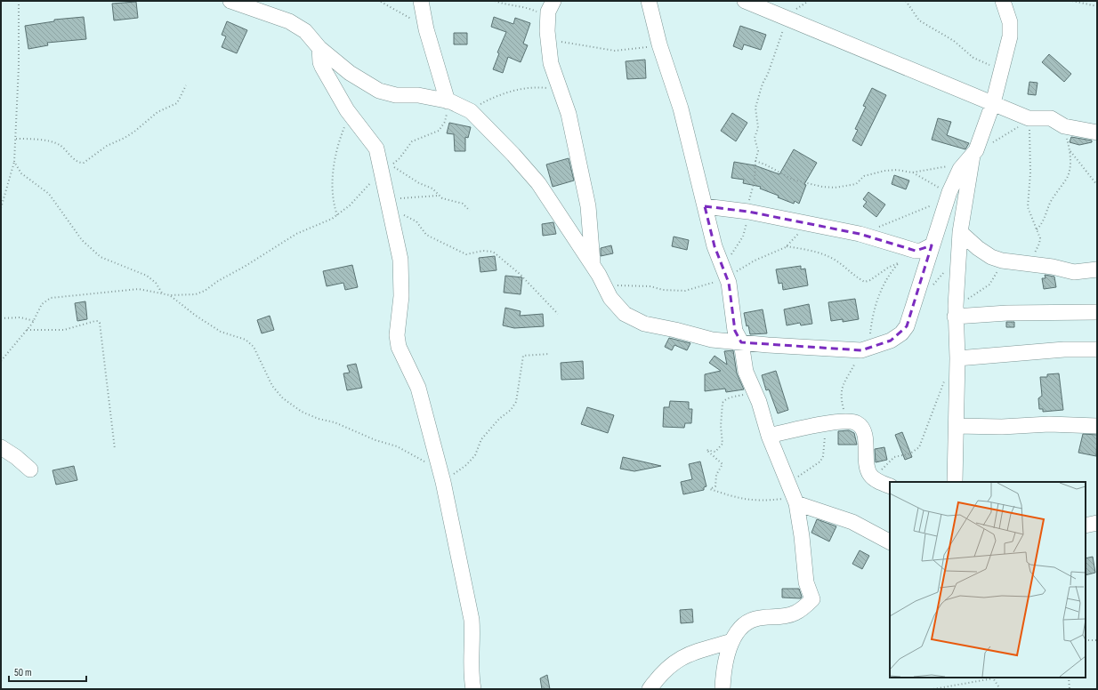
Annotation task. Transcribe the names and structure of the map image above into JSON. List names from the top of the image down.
{
  "scale_bar": "50 m"
}
